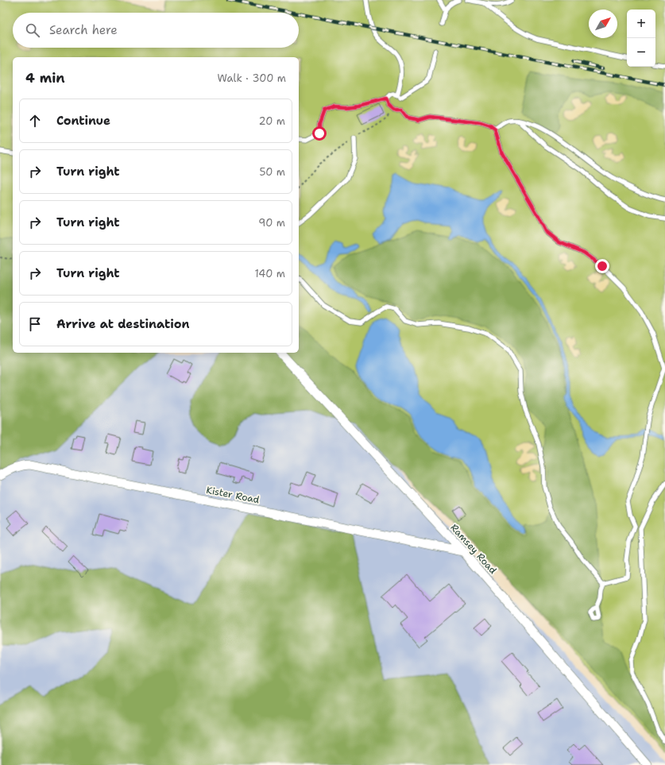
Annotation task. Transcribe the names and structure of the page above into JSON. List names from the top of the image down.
{
  "streets": {
    "street": ["Kister Road", "Ramsey Road"]
  },
  "crossings": [
    ["Kister Road", "Ramsey Road"]
  ],
  "north": "top right",
  "page": {
    "map_buttons": ["+", "−"],
    "search": "Search here",
    "heading": ["4 min", "Walk · 300 m"],
    "list": [
      ["Continue", "20 m"],
      ["Turn right", "50 m"],
      ["Turn right", "90 m"],
      ["Turn right", "140 m"],
      "Arrive at destination"
    ]
  }
}
